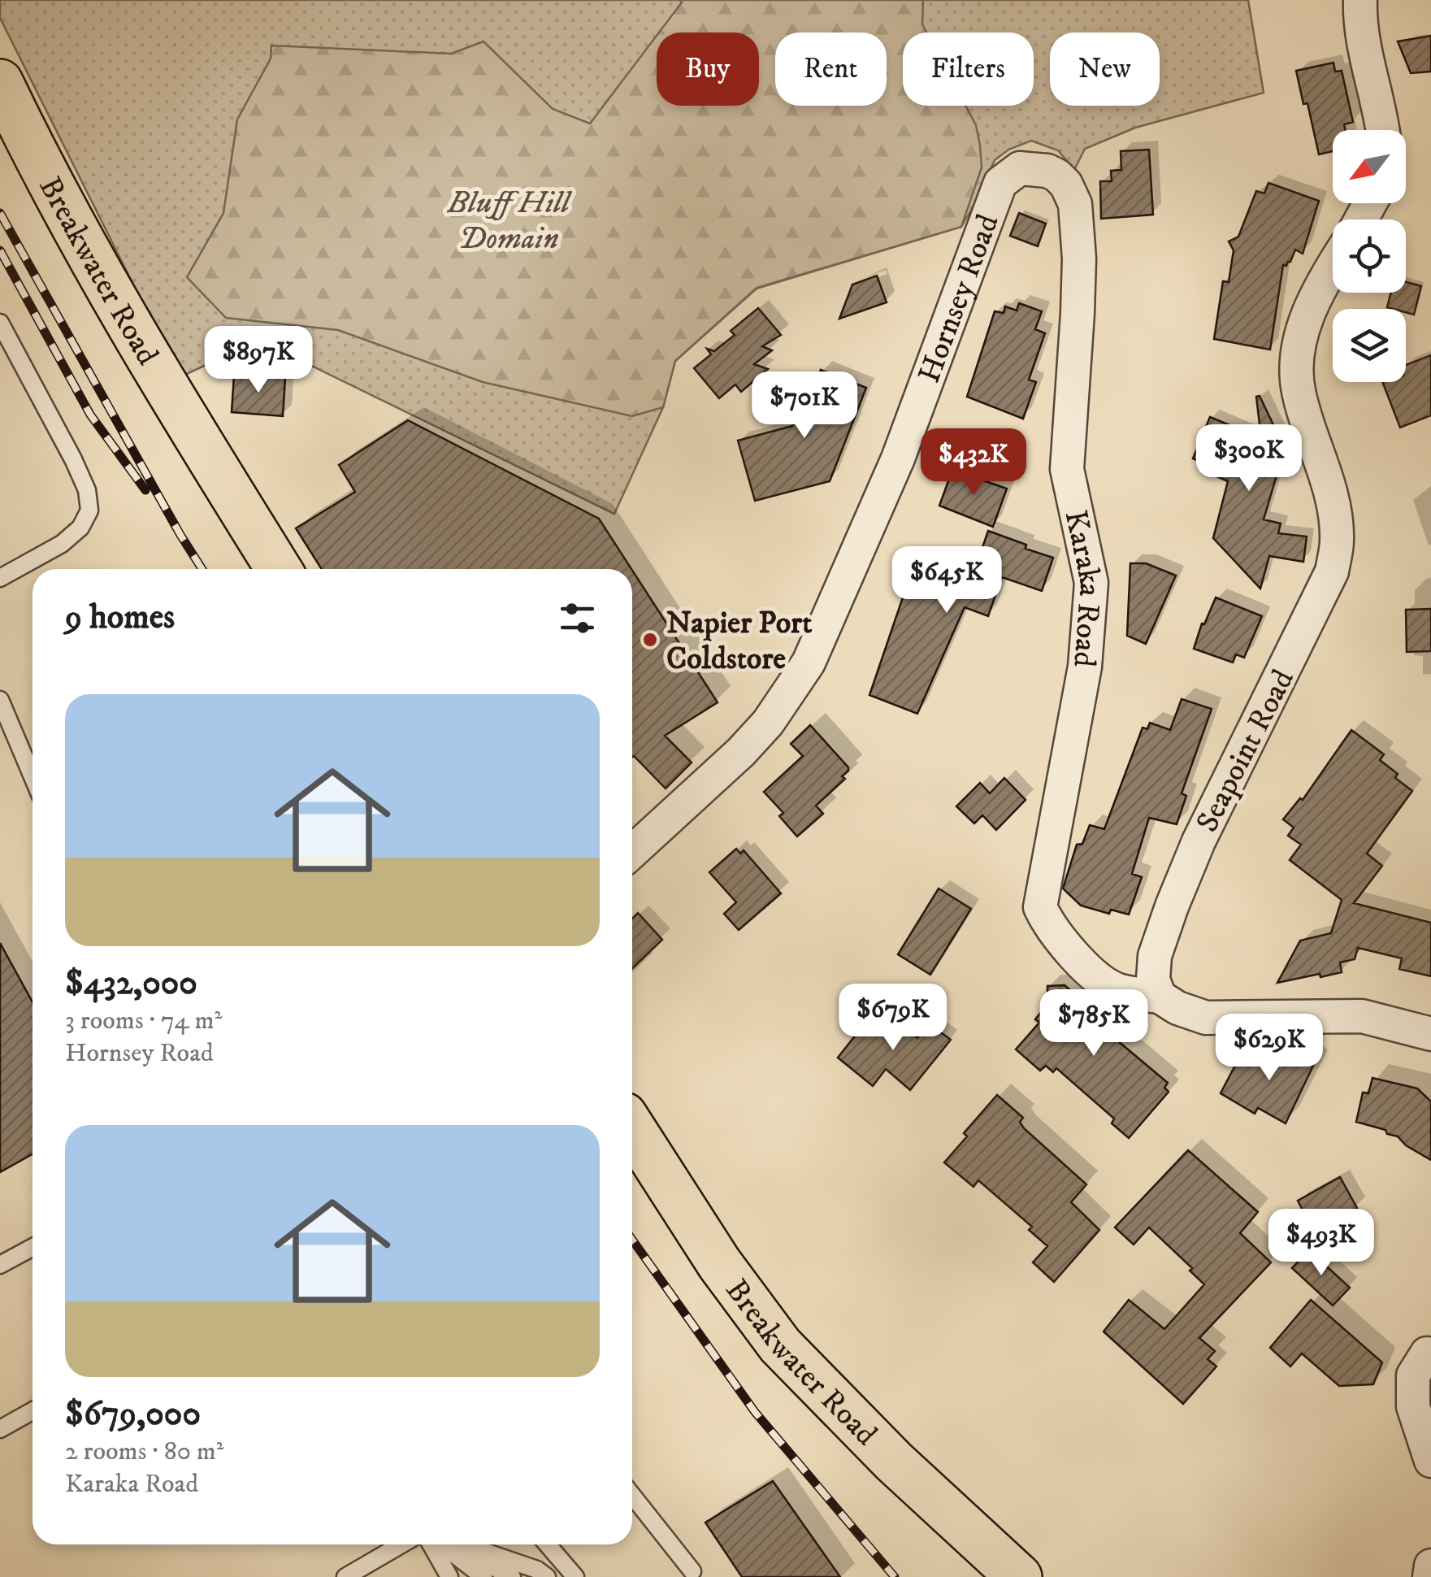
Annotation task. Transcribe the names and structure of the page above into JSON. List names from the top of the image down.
{
  "streets": {
    "highway": ["Breakwater Road"],
    "street": ["Hornsey Road", "Karaka Road", "Seapoint Road"]
  },
  "crossings": [
    ["Hornsey Road", "Karaka Road"],
    ["Karaka Road", "Seapoint Road"]
  ],
  "parks": ["Bluff Hill Domain"],
  "places": ["Napier Port Coldstore"],
  "north": "bottom left",
  "page": {
    "chip": [
      "Buy",
      "Rent",
      "Filters",
      "New"
    ],
    "price": [
      "$897K",
      "$701K",
      "$300K",
      "$432K",
      "$645K",
      "$679K",
      "$785K",
      "$629K",
      "$493K"
    ],
    "heading": "9 homes",
    "list": [
      {
        "name": "$432,000",
        "note": "3 rooms · 74 m² · Hornsey Road"
      },
      {
        "name": "$679,000",
        "note": "2 rooms · 80 m² · Karaka Road"
      }
    ]
  }
}
